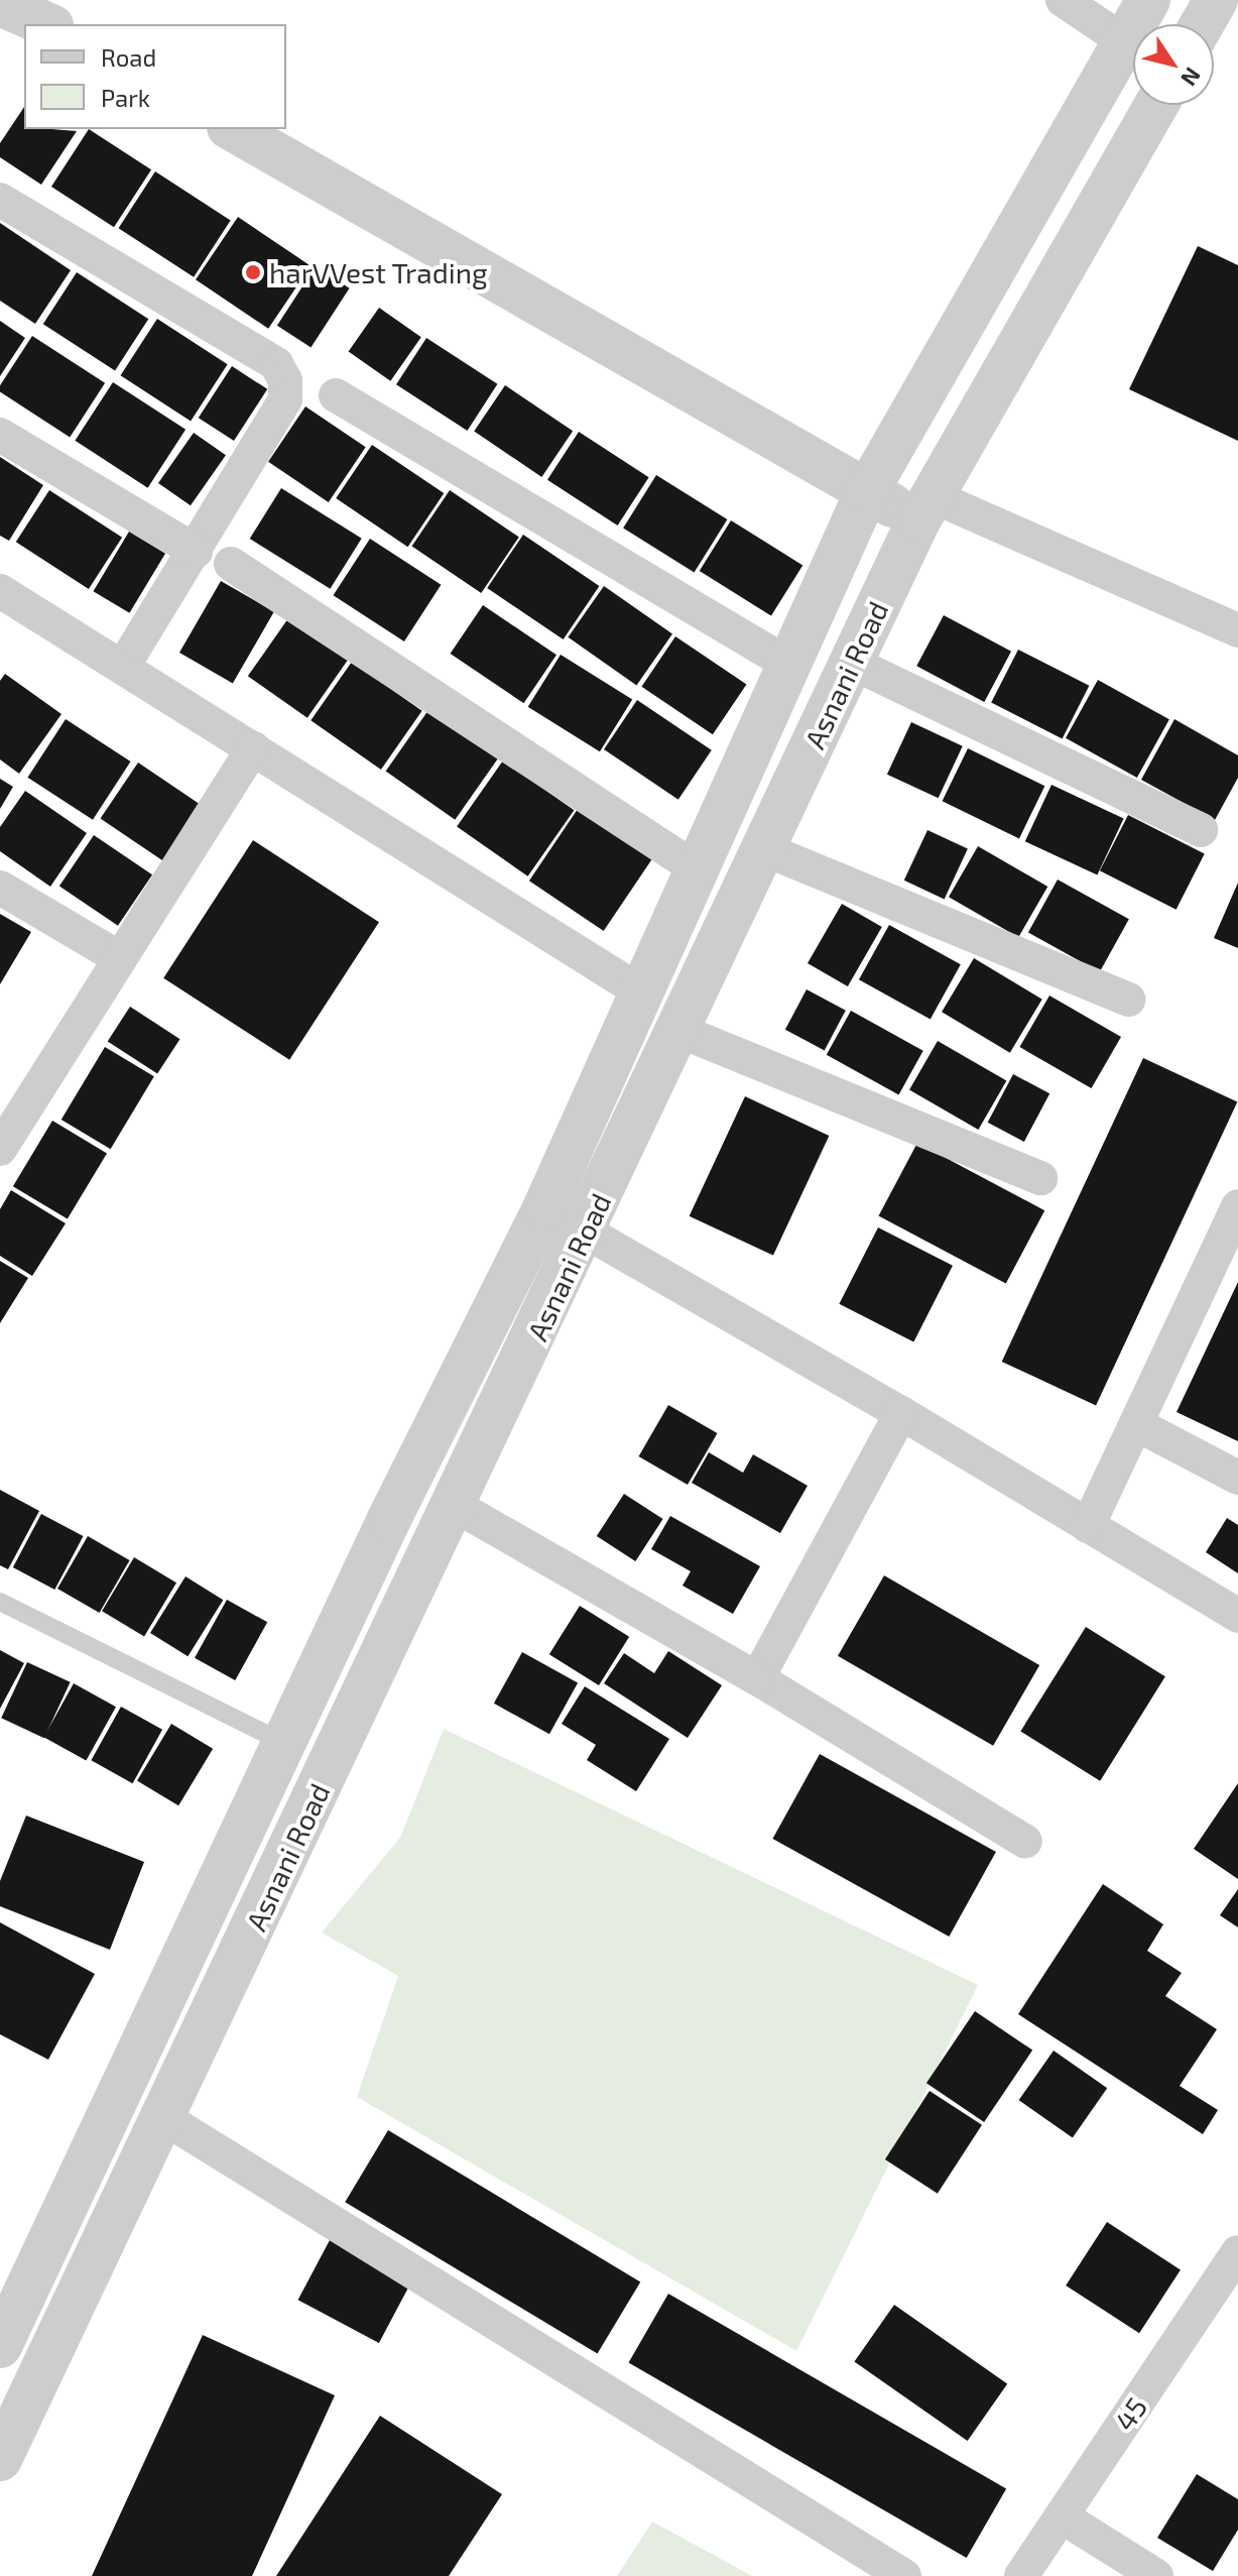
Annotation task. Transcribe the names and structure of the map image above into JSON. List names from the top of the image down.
{
  "streets": {
    "street": ["Asnani Road", "45"]
  },
  "places": ["harVVest Trading"],
  "legend": ["Road", "Park"],
  "north": "bottom right"
}
